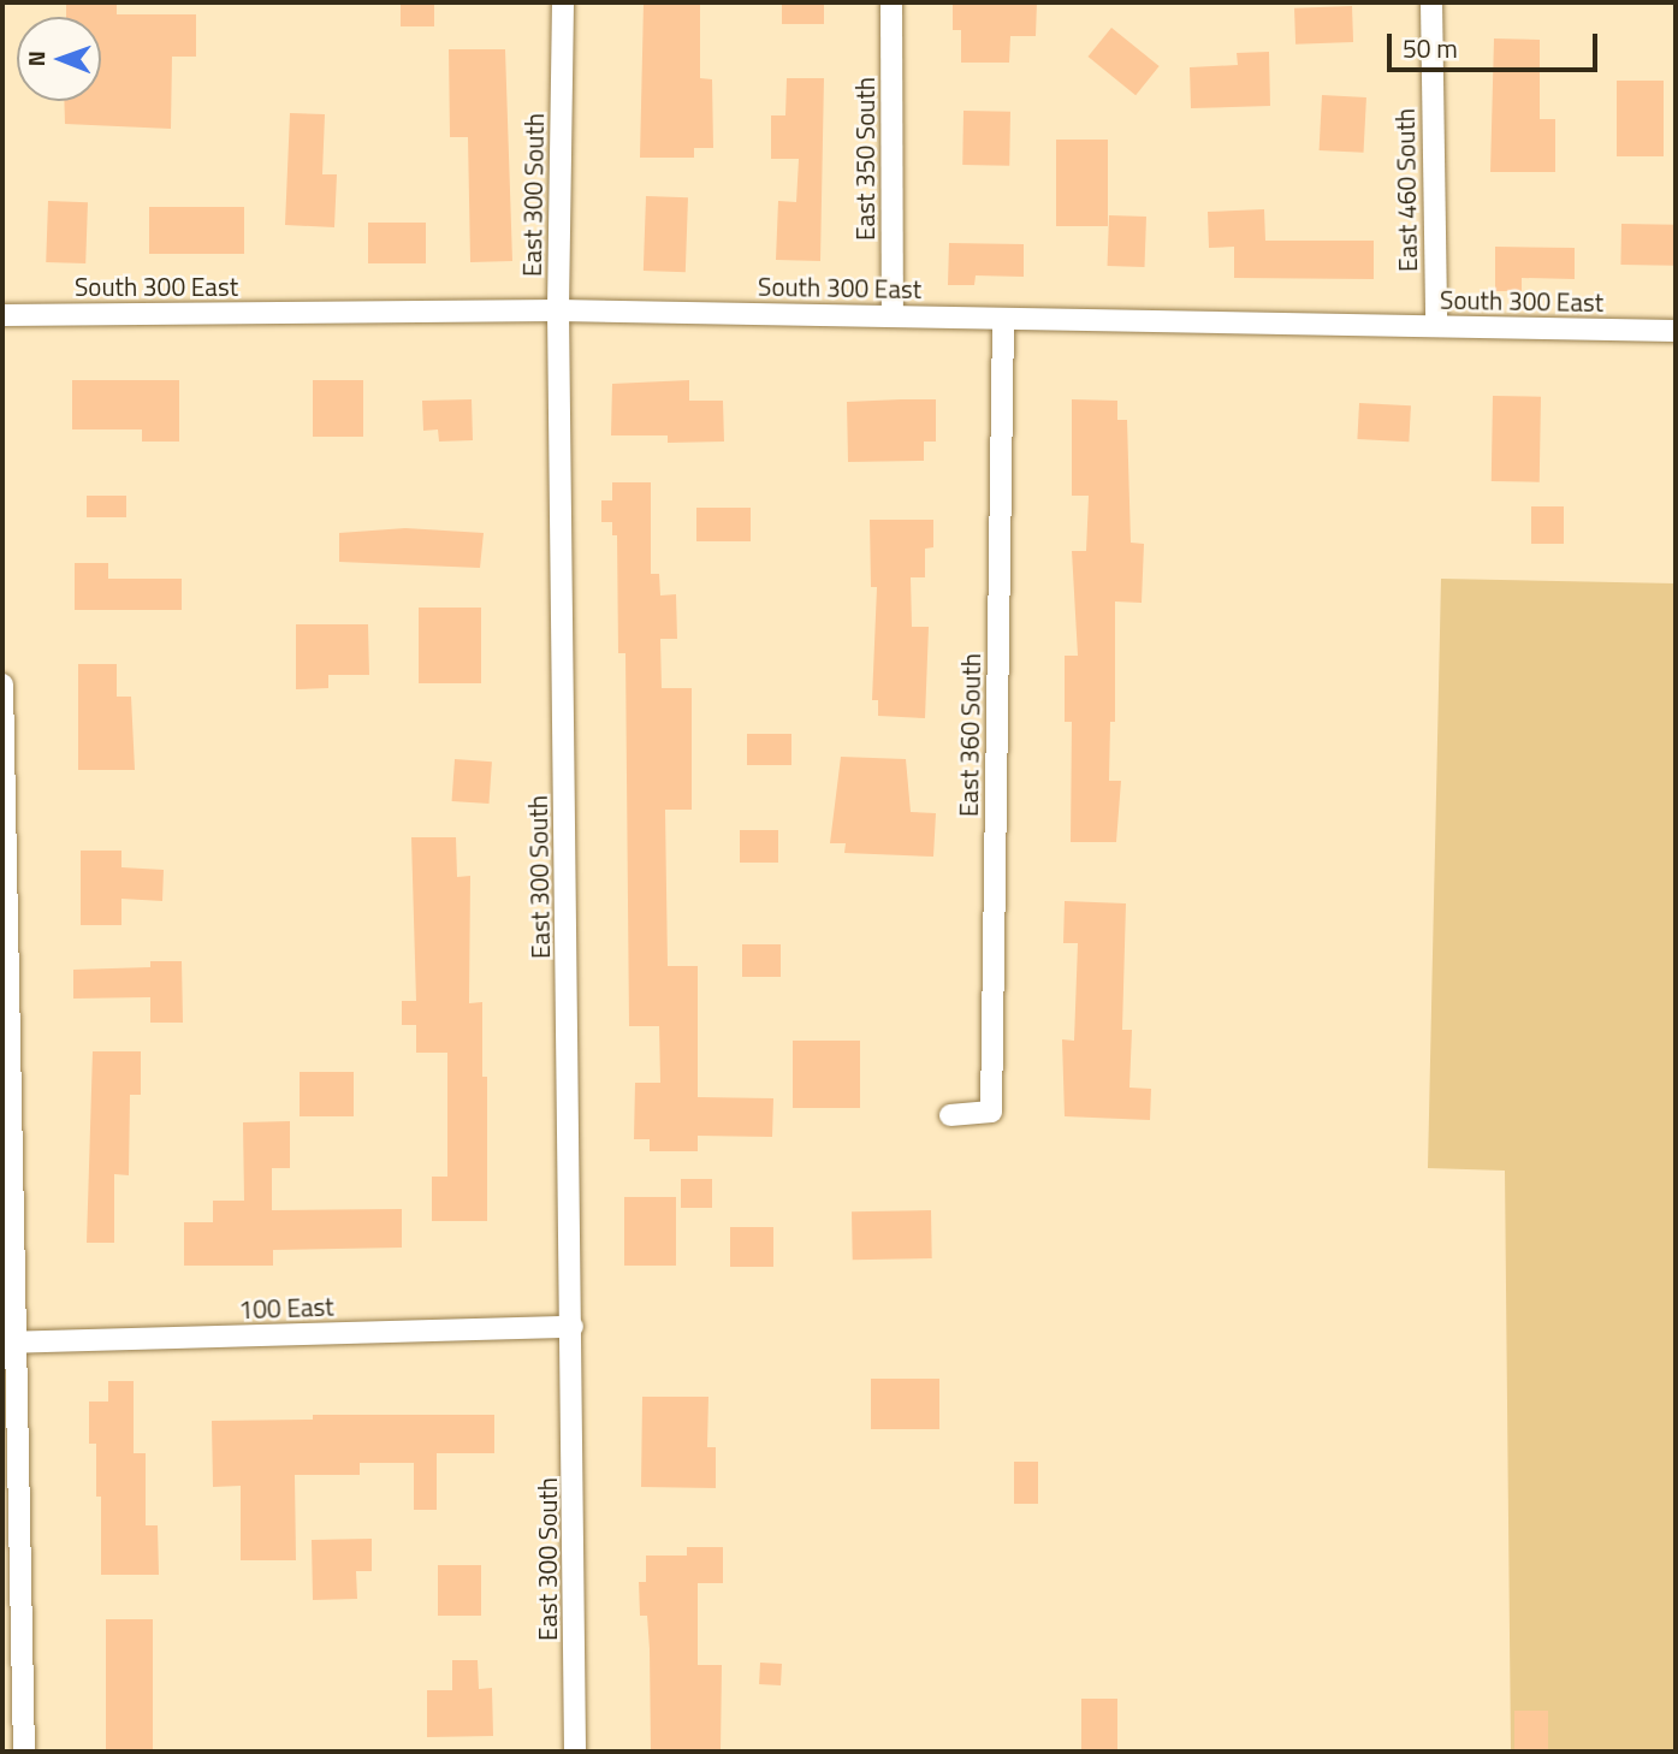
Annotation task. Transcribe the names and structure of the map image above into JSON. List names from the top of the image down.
{
  "streets": {
    "street": [
      "East 350 South",
      "East 460 South",
      "East 300 South",
      "South 300 East",
      "East 360 South",
      "100 East"
    ]
  },
  "crossings": [
    ["East 350 South", "South 300 East"],
    ["East 460 South", "South 300 East"],
    ["East 300 South", "South 300 East"],
    ["East 300 South", "100 East"],
    ["South 300 East", "East 360 South"]
  ],
  "scale_bar": "50 m",
  "north": "left"
}
